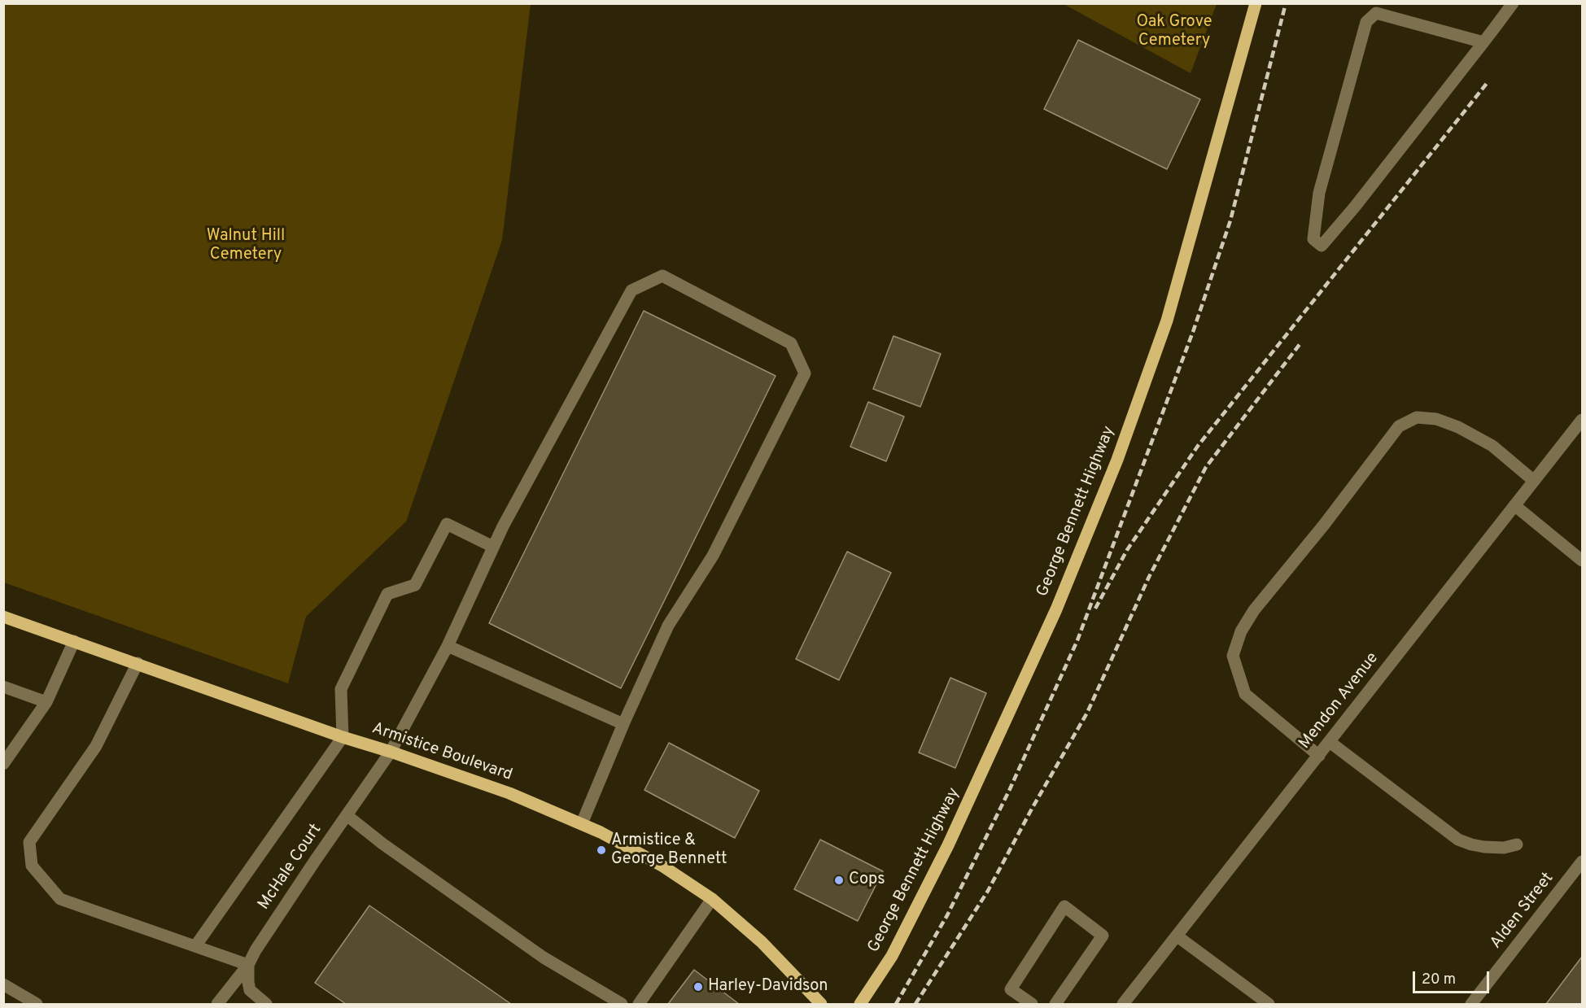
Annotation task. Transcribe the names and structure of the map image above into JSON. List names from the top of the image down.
{
  "streets": {
    "main road": ["George Bennett Highway", "Armistice Boulevard"],
    "street": ["Mendon Avenue", "McHale Court", "Alden Street"]
  },
  "crossings": [
    ["Armistice Boulevard", "McHale Court"]
  ],
  "parks": ["Oak Grove Cemetery", "Walnut Hill Cemetery"],
  "places": ["Armistice & George Bennett", "Cops", "Harley-Davidson"],
  "scale_bar": "20 m"
}
